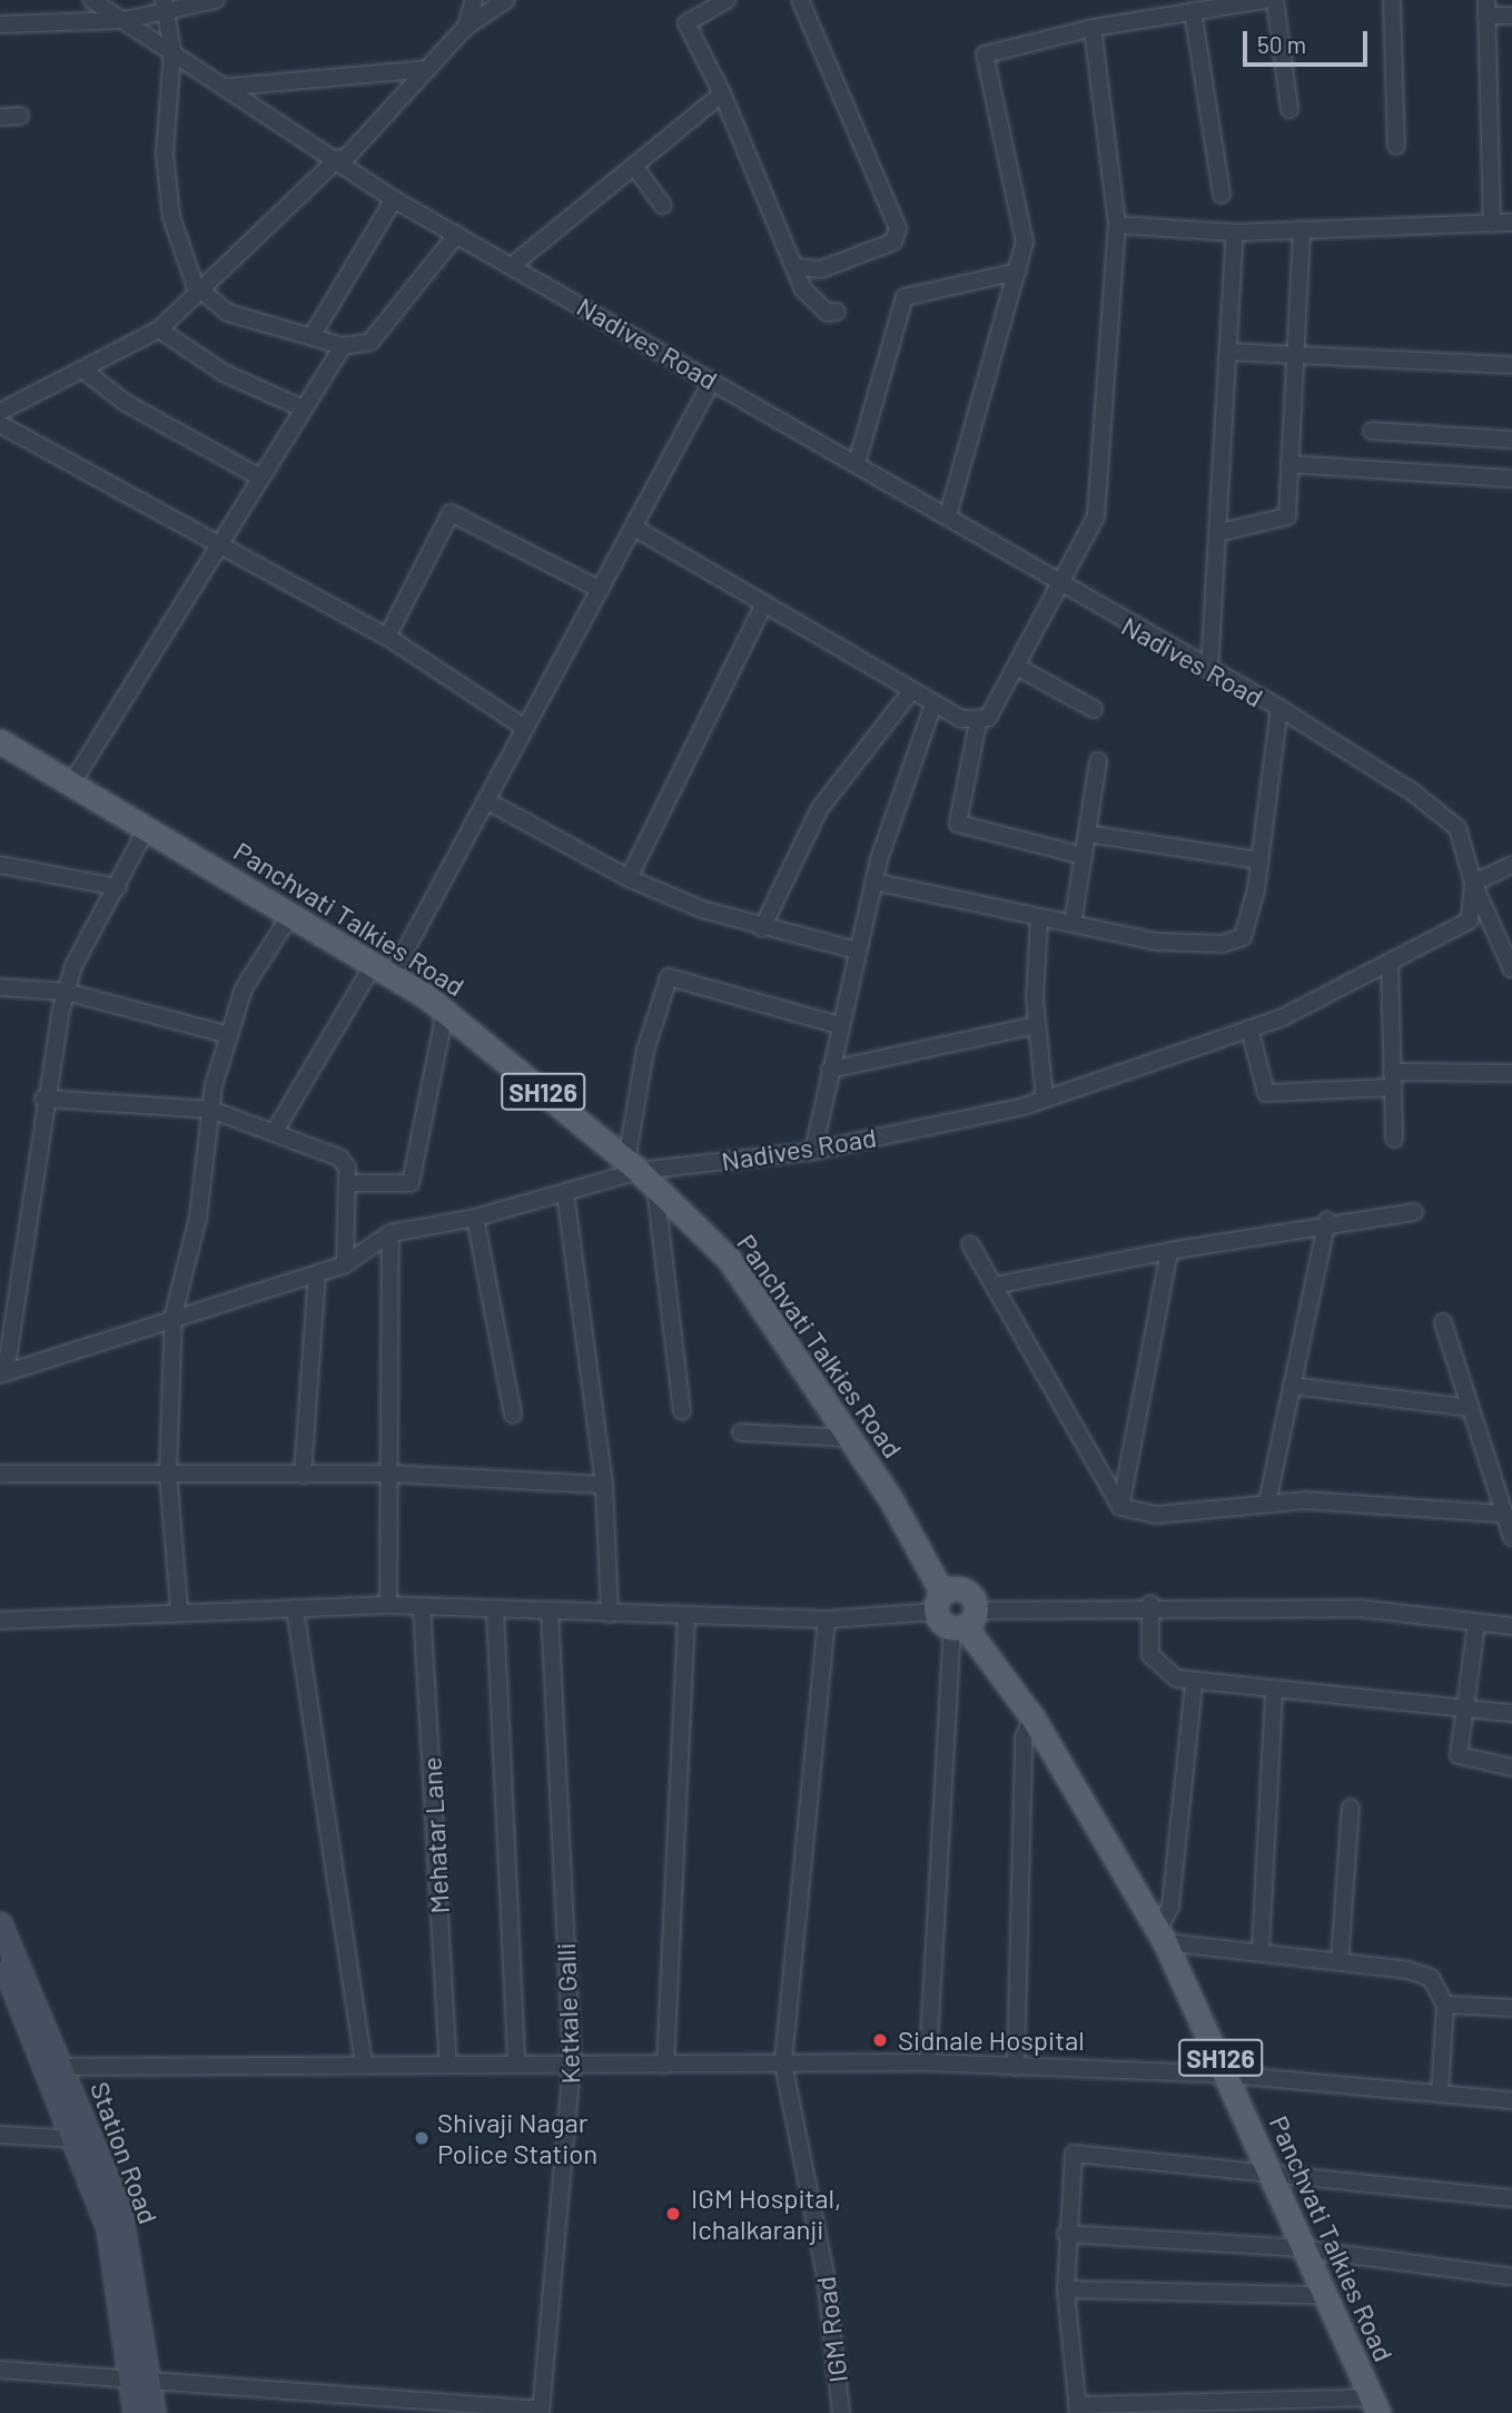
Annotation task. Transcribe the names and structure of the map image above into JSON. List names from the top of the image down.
{
  "streets": {
    "main road": ["Panchvati Talkies Road", "SH126", "Station Road"],
    "street": [
      "Nadives Road",
      "Mehatar Lane",
      "Ketkale Galli",
      "IGM Road"
    ]
  },
  "crossings": [
    ["Nadives Road", "Panchvati Talkies Road"]
  ],
  "places": ["Sidnale Hospital", "Shivaji Nagar Police Station", "IGM Hospital, Ichalkaranji"],
  "scale_bar": "50 m"
}
